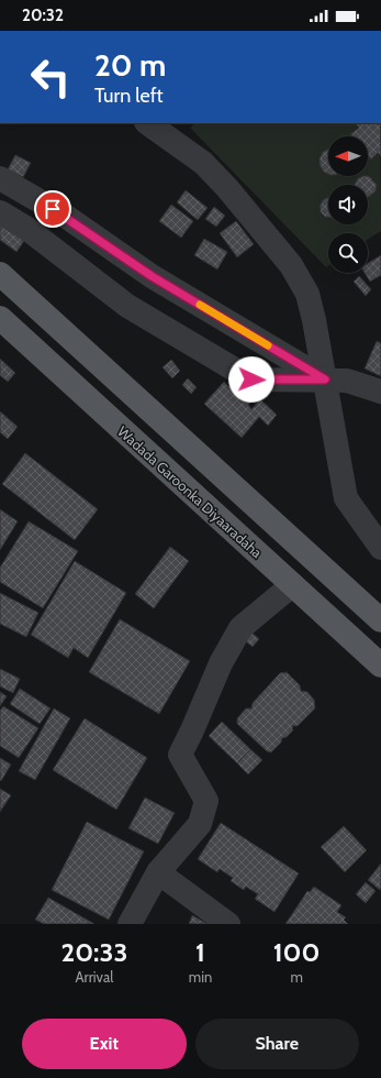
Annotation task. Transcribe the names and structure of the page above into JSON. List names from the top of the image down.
{
  "streets": {
    "main road": ["Wadada Garoonka Diyaaradaha"]
  },
  "north": "left",
  "page": {
    "status": "20:32",
    "turn": ["20 m", "Turn left"],
    "eta": [
      "20:33",
      "Arrival",
      "1",
      "min",
      "100",
      "m"
    ],
    "buttons": ["Exit", "Share"]
  }
}
